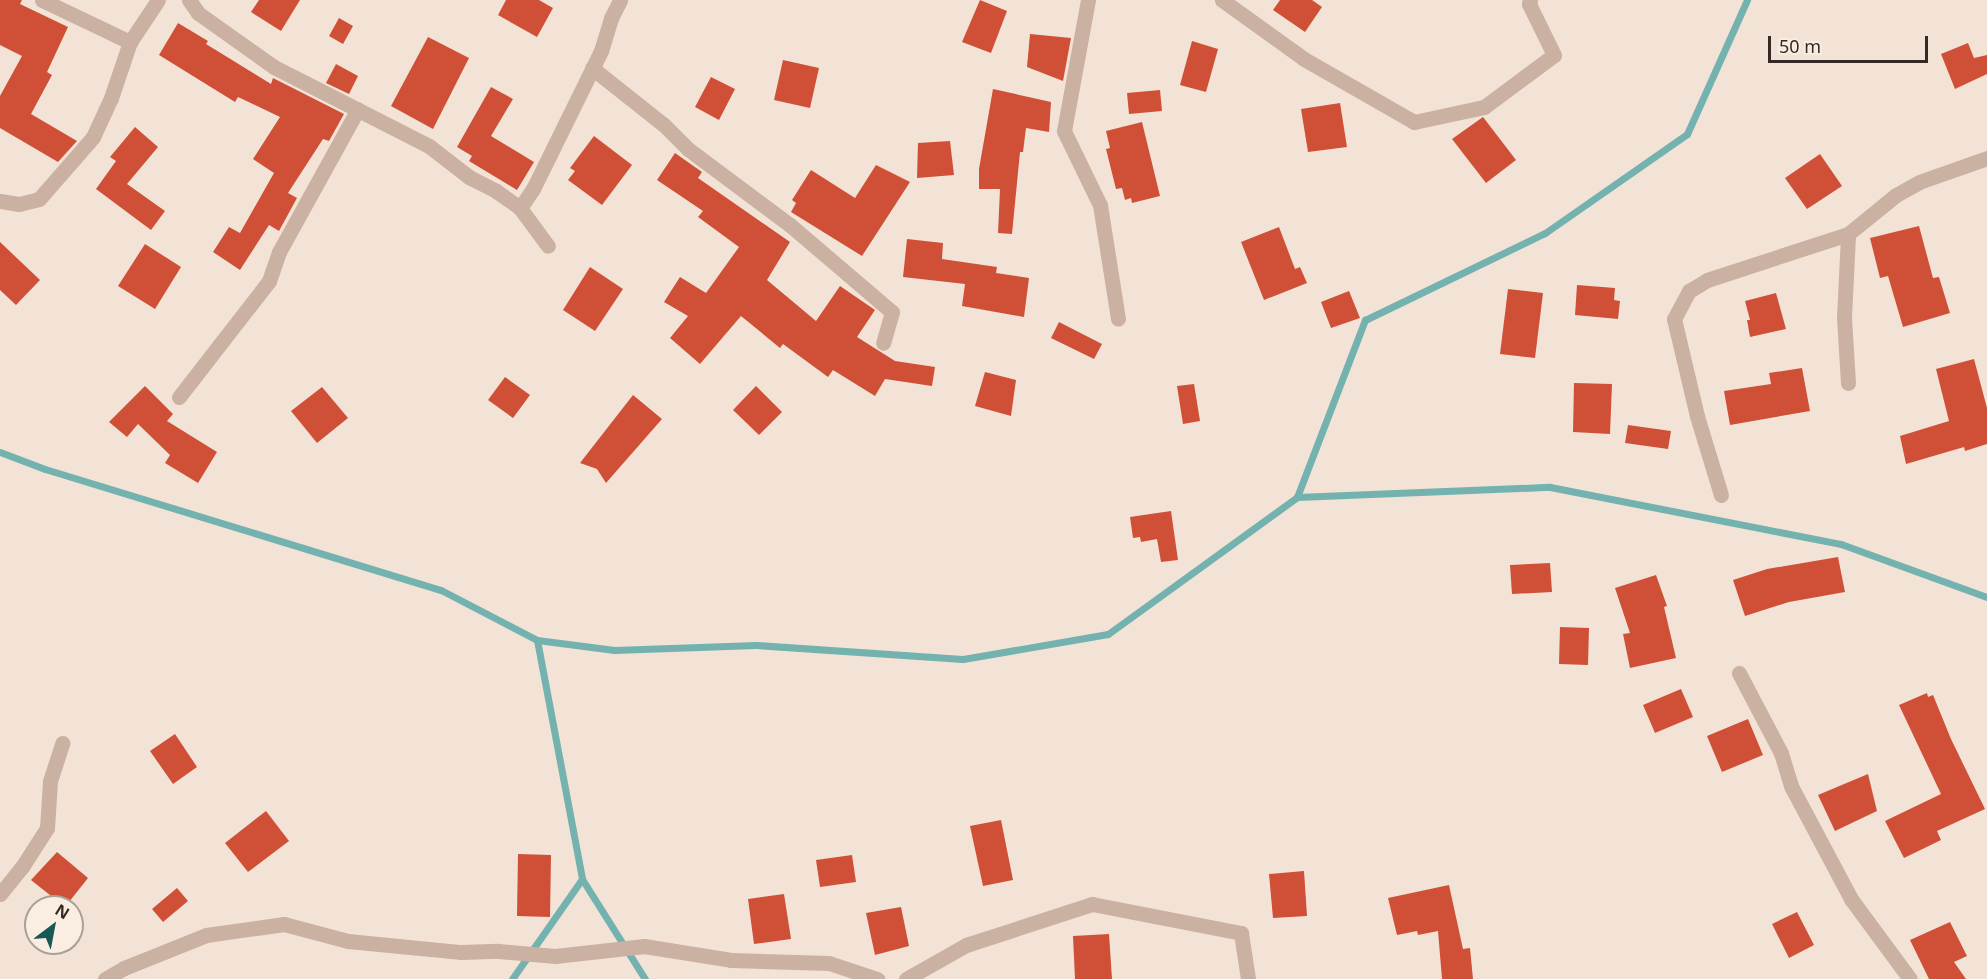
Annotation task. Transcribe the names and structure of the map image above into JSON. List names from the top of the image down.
{
  "scale_bar": "50 m",
  "north": "top right"
}
